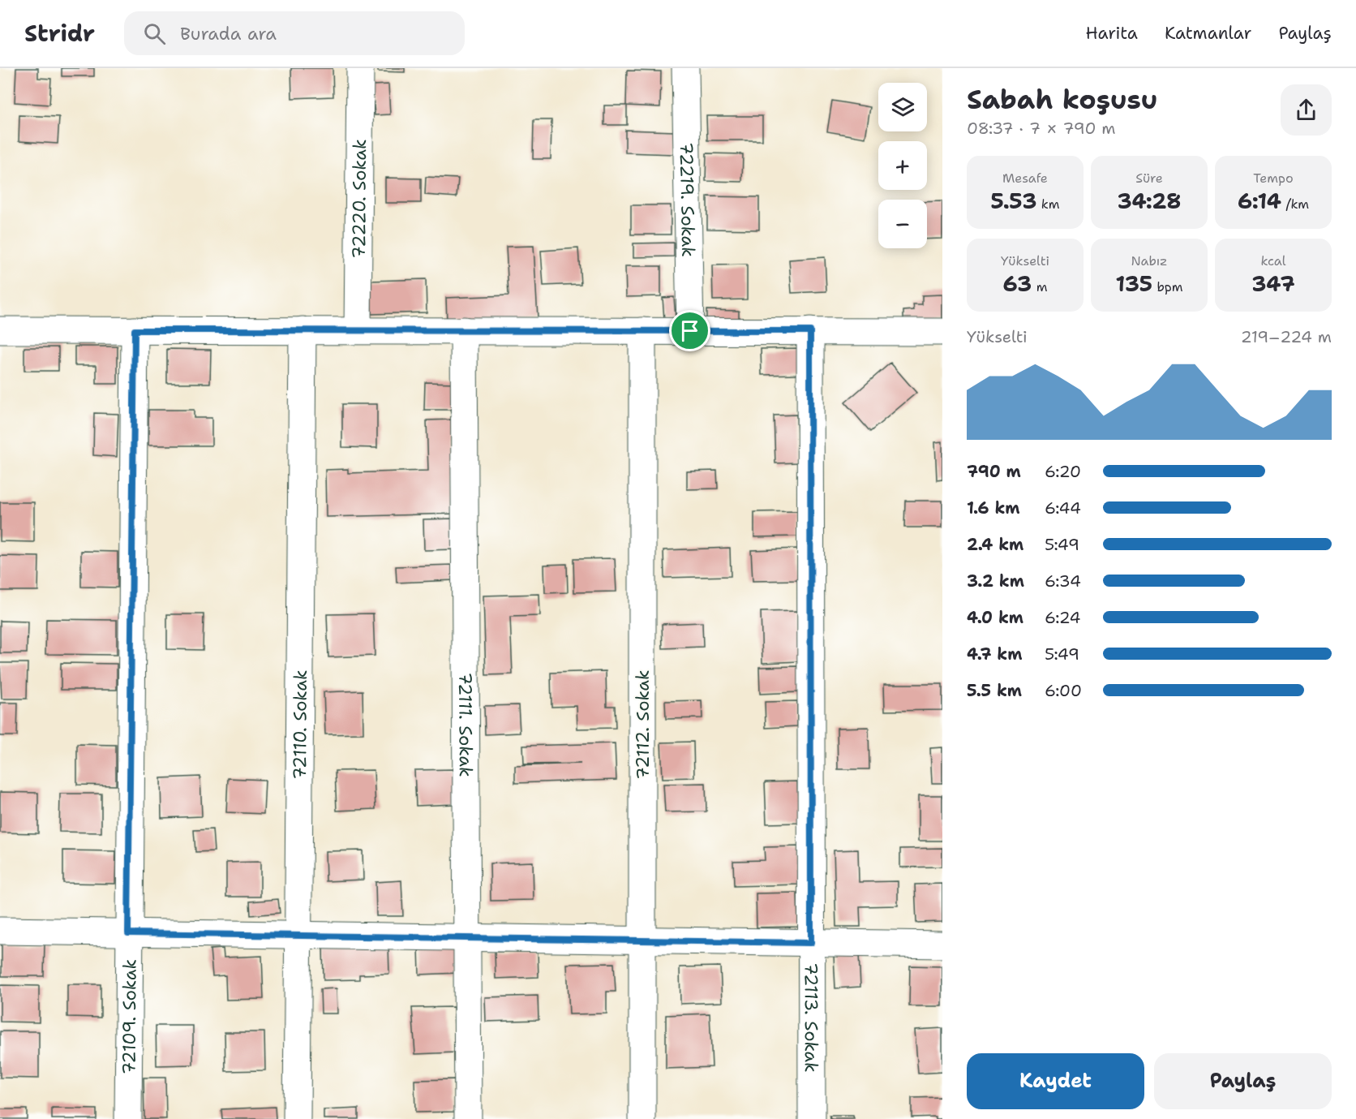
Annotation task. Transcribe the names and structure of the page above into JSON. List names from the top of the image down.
{
  "streets": {
    "street": [
      "72220. Sokak",
      "72219. Sokak",
      "72110. Sokak",
      "72111. Sokak",
      "72112. Sokak",
      "72109. Sokak",
      "72113. Sokak"
    ]
  },
  "page": {
    "header": "Stridr",
    "search": "Burada ara",
    "nav": ["Harita", "Katmanlar", "Paylaş"],
    "heading": ["Sabah koşusu", "08:37 · 7 × 790 m"],
    "map_buttons": ["+", "−"],
    "stats": [
      ["Mesafe", "5.53 km"],
      ["Süre", "34:28"],
      ["Tempo", "6:14 /km"],
      ["Yükselti", "63 m"],
      ["Nabız", "135 bpm"],
      ["kcal", "347"]
    ],
    "chart": ["Yükselti", "219–224 m"],
    "list": [
      {
        "name": "790 m",
        "note": "6:20"
      },
      {
        "name": "1.6 km",
        "note": "6:44"
      },
      {
        "name": "2.4 km",
        "note": "5:49"
      },
      {
        "name": "3.2 km",
        "note": "6:34"
      },
      {
        "name": "4.0 km",
        "note": "6:24"
      },
      {
        "name": "4.7 km",
        "note": "5:49"
      },
      {
        "name": "5.5 km",
        "note": "6:00"
      }
    ],
    "buttons": ["Kaydet", "Paylaş"]
  }
}
